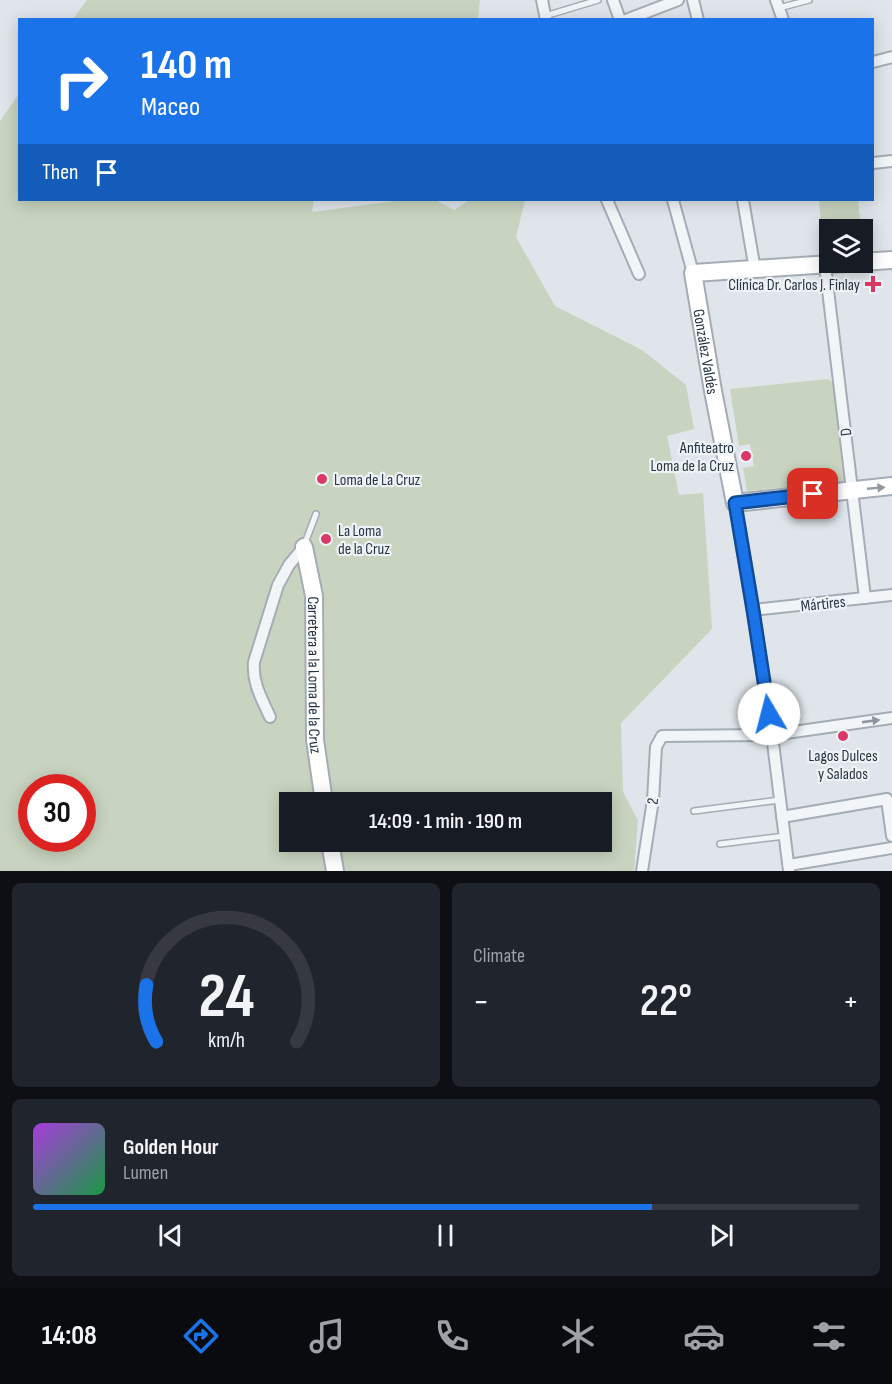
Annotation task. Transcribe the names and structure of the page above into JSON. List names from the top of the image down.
{
  "streets": {
    "street": [
      "González Valdés",
      "D",
      "Mártires",
      "Carretera a la Loma de la Cruz",
      "2"
    ]
  },
  "crossings": [
    ["D", "Mártires"]
  ],
  "places": {
    "health": ["Clínica Dr. Carlos J. Finlay"],
    "other": [
      "Anfiteatro Loma de la Cruz",
      "Loma de La Cruz",
      "La Loma de la Cruz",
      "Lagos Dulces y Salados"
    ]
  },
  "page": {
    "turn": ["140 m", "Maceo"],
    "then": "Then",
    "limit": "30",
    "trip": "14:09 · 1 min · 190 m",
    "tile": "Climate",
    "heat": ["−", "22°", "+"],
    "song": ["Golden Hour", "Lumen"],
    "tabs": "14:08",
    "gauge": ["24", "km/h"]
  }
}
